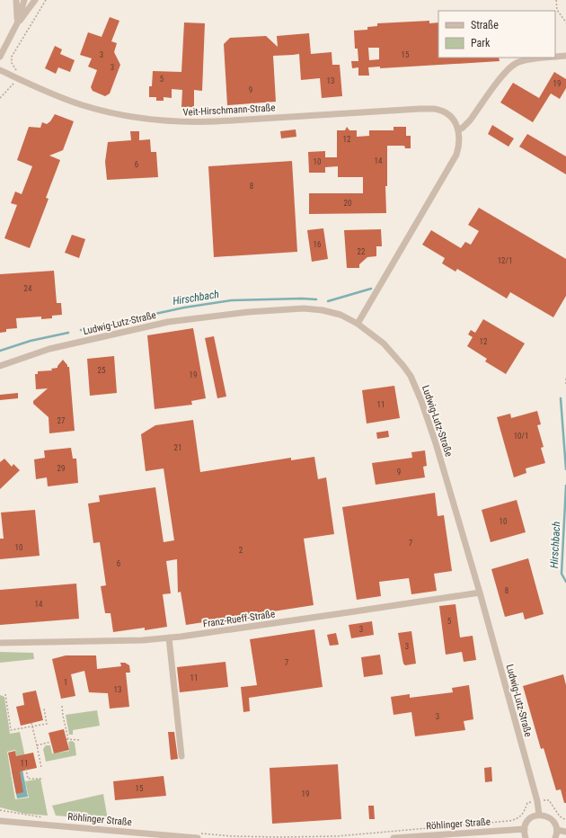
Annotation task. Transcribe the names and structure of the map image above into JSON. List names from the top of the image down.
{
  "streets": {
    "street": [
      "Veit-Hirschmann-Straße",
      "Ludwig-Lutz-Straße",
      "Franz-Rueff-Straße",
      "Röhlinger Straße"
    ]
  },
  "crossings": [
    ["Ludwig-Lutz-Straße", "Franz-Rueff-Straße"]
  ],
  "water": ["Hirschbach"],
  "house_numbers": [
    "3",
    "15",
    "3",
    "5",
    "13",
    "19",
    "9",
    "12",
    "14",
    "10",
    "6",
    "8",
    "20",
    "16",
    "22",
    "12/1",
    "24",
    "12",
    "25",
    "19",
    "11",
    "27",
    "10/1",
    "21",
    "29",
    "9",
    "10",
    "7",
    "10",
    "2",
    "6",
    "8",
    "14",
    "5",
    "3",
    "3",
    "7",
    "11",
    "1",
    "13",
    "3",
    "11",
    "15",
    "19"
  ],
  "legend": ["Straße", "Park"]
}
